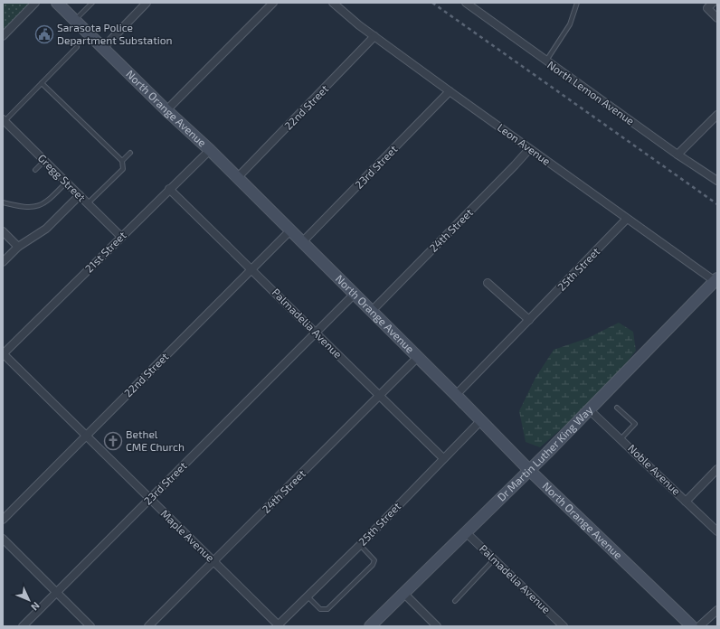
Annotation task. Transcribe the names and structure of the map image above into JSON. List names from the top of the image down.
{
  "streets": {
    "street": [
      "North Lemon Avenue",
      "22nd Street",
      "North Orange Avenue",
      "Leon Avenue",
      "23rd Street",
      "Gregg Street",
      "24th Street",
      "21st Street",
      "25th Street",
      "Palmadelia Avenue",
      "Dr Martin Luther King Way",
      "Noble Avenue",
      "Maple Avenue"
    ]
  },
  "crossings": [
    ["22nd Street", "North Orange Avenue"],
    ["22nd Street", "Leon Avenue"],
    ["22nd Street", "Palmadelia Avenue"],
    ["22nd Street", "Maple Avenue"],
    ["North Orange Avenue", "23rd Street"],
    ["North Orange Avenue", "24th Street"],
    ["North Orange Avenue", "21st Street"],
    ["North Orange Avenue", "25th Street"],
    ["North Orange Avenue", "Dr Martin Luther King Way"],
    ["Leon Avenue", "23rd Street"],
    ["Leon Avenue", "24th Street"],
    ["Leon Avenue", "25th Street"],
    ["Leon Avenue", "Dr Martin Luther King Way"],
    ["23rd Street", "Palmadelia Avenue"],
    ["23rd Street", "Maple Avenue"],
    ["Gregg Street", "21st Street"],
    ["24th Street", "Palmadelia Avenue"],
    ["24th Street", "Maple Avenue"],
    ["21st Street", "Palmadelia Avenue"],
    ["21st Street", "Maple Avenue"],
    ["25th Street", "Palmadelia Avenue"],
    ["25th Street", "Maple Avenue"],
    ["Palmadelia Avenue", "Dr Martin Luther King Way"],
    ["Dr Martin Luther King Way", "Noble Avenue"]
  ],
  "places": {
    "public building": ["Sarasota Police Department Substation"],
    "church": ["Bethel CME Church"]
  },
  "north": "bottom right"
}
